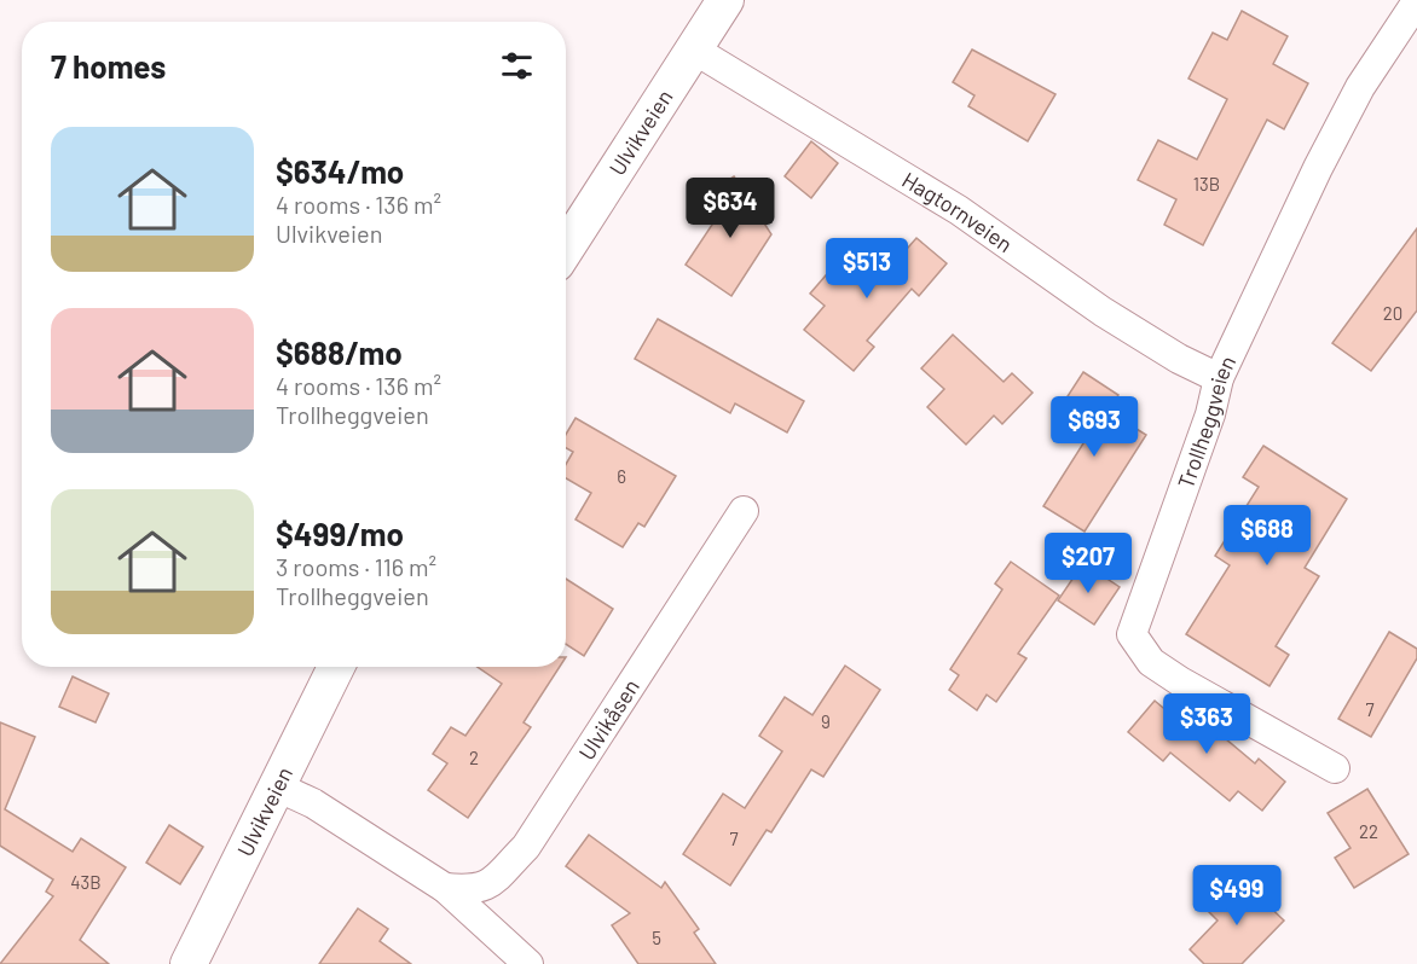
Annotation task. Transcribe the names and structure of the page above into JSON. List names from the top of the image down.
{
  "streets": {
    "street": [
      "Ulvikveien",
      "Hagtornveien",
      "Trollheggveien",
      "Ulvikåsen"
    ]
  },
  "crossings": [
    ["Ulvikveien", "Hagtornveien"],
    ["Hagtornveien", "Trollheggveien"]
  ],
  "house_numbers": [
    "13B",
    "20",
    "6",
    "7",
    "9",
    "2",
    "22",
    "7",
    "43B",
    "5"
  ],
  "page": {
    "heading": "7 homes",
    "list": [
      {
        "name": "$634/mo",
        "note": "4 rooms · 136 m² · Ulvikveien"
      },
      {
        "name": "$688/mo",
        "note": "4 rooms · 136 m² · Trollheggveien"
      },
      {
        "name": "$499/mo",
        "note": "3 rooms · 116 m² · Trollheggveien"
      }
    ],
    "price": [
      "$634",
      "$513",
      "$693",
      "$688",
      "$207",
      "$363",
      "$499"
    ]
  }
}
